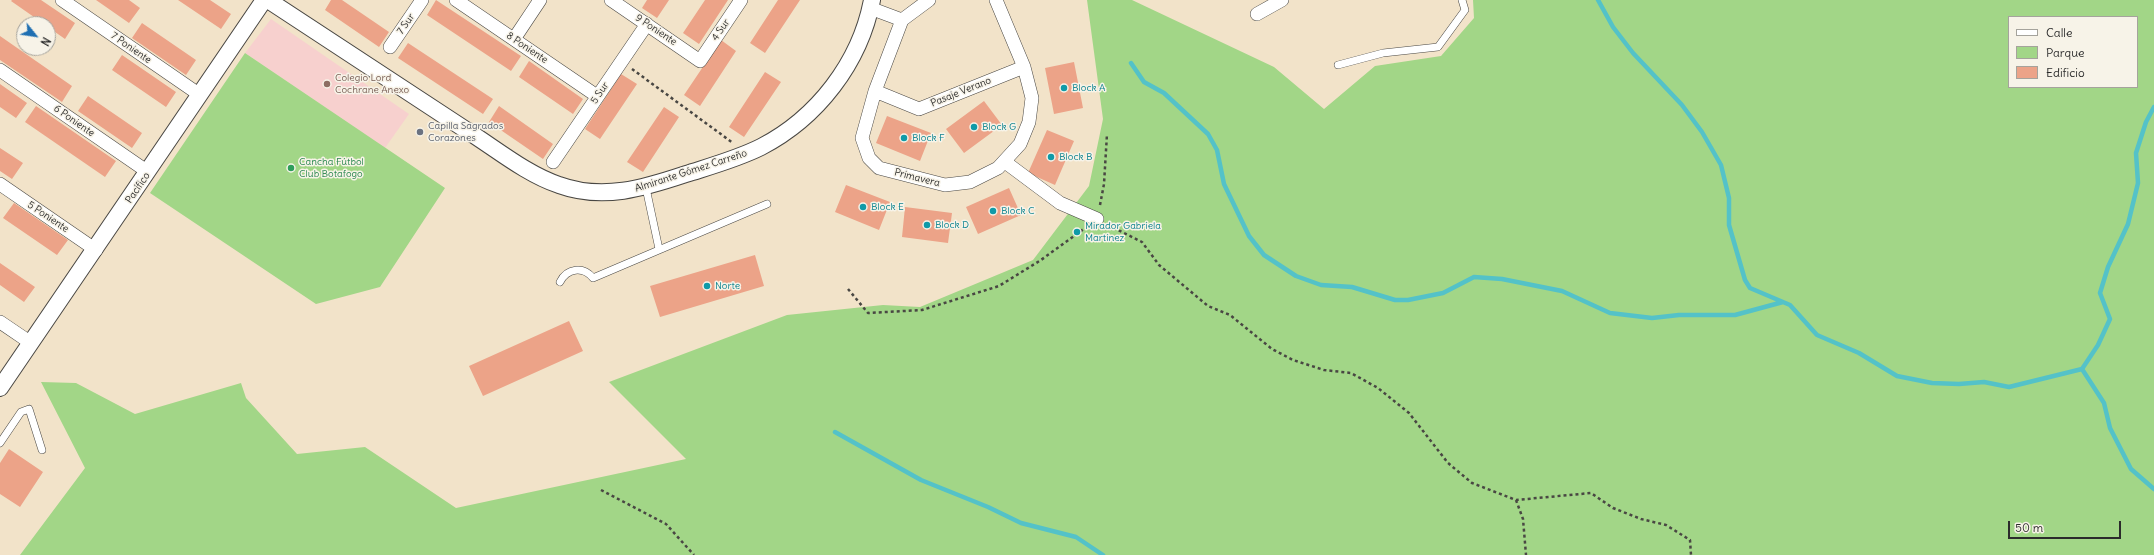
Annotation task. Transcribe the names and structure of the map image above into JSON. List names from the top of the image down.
{
  "streets": {
    "street": [
      "7 Sur",
      "9 Poniente",
      "4 Sur",
      "7 Poniente",
      "8 Poniente",
      "Pasaje Verano",
      "5 Sur",
      "6 Poniente",
      "Almirante Gómez Carreño",
      "Primavera",
      "Pacífico",
      "5 Poniente"
    ]
  },
  "crossings": [
    ["9 Poniente", "4 Sur"],
    ["9 Poniente", "5 Sur"],
    ["7 Poniente", "Pacífico"],
    ["8 Poniente", "5 Sur"],
    ["Pasaje Verano", "Primavera"],
    ["6 Poniente", "Pacífico"],
    ["Pacífico", "5 Poniente"]
  ],
  "places": [
    "Colegio Lord Cochrane Anexo",
    "Block A",
    "Block G",
    "Capilla Sagrados Corazones",
    "Block F",
    "Block B",
    "Cancha Fútbol Club Botafogo",
    "Block E",
    "Block C",
    "Block D",
    "Mirador Gabriela Martínez",
    "Norte"
  ],
  "legend": ["Calle", "Parque", "Edificio"],
  "scale_bar": "50 m",
  "north": "bottom right"
}
